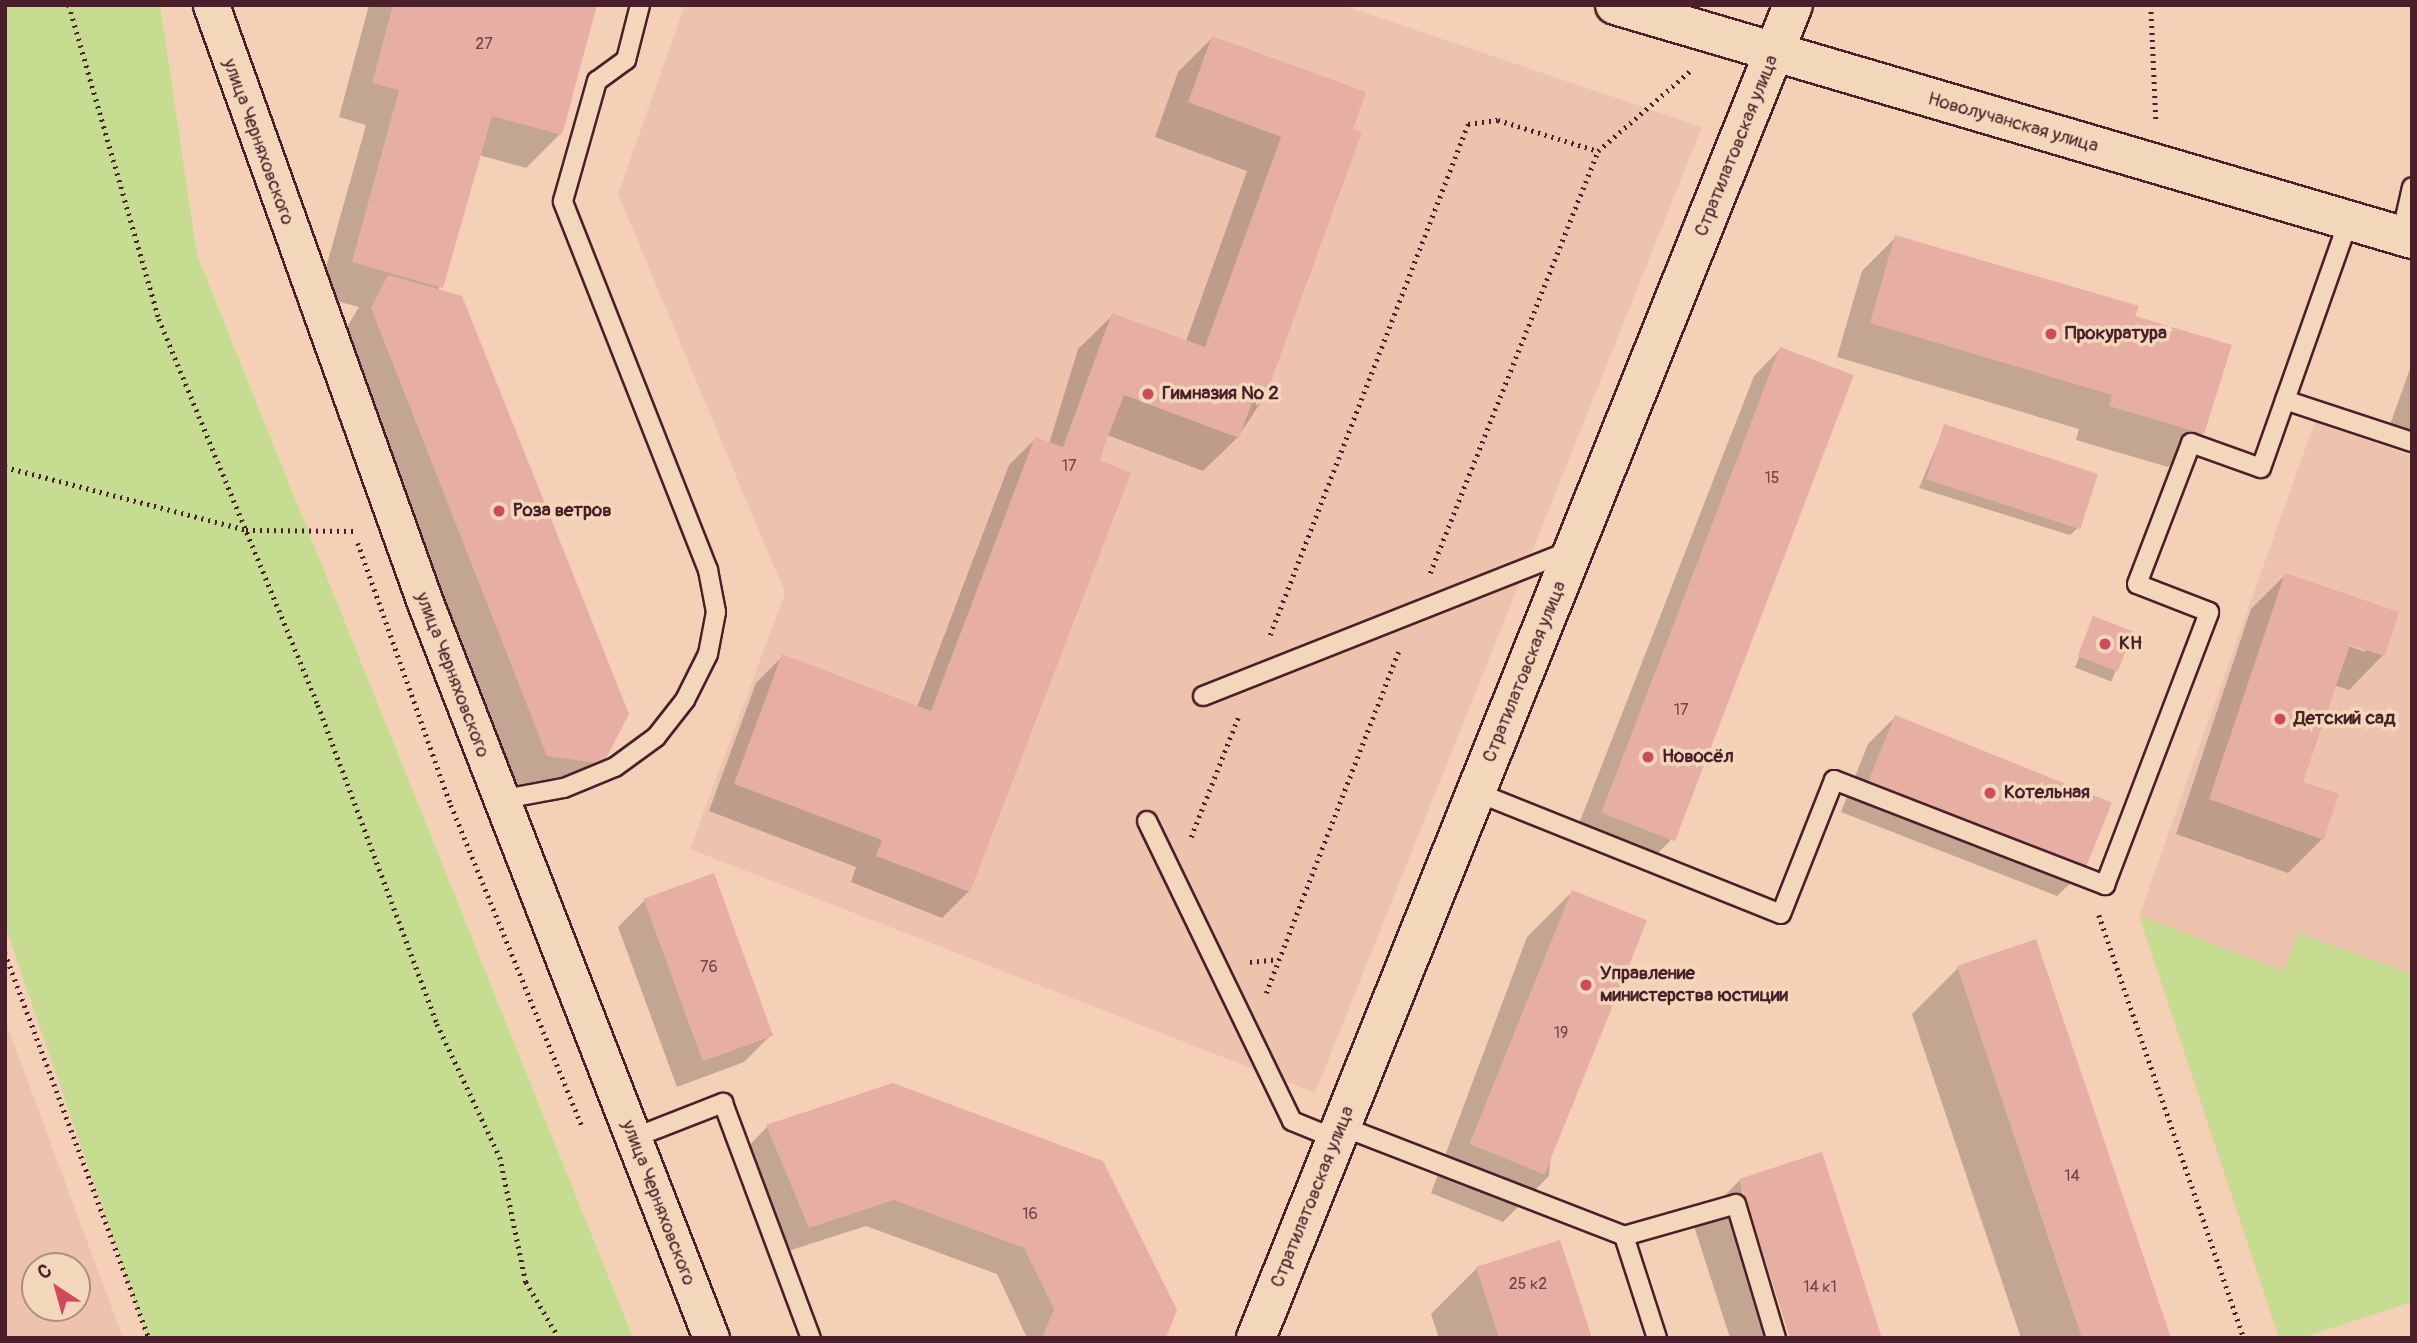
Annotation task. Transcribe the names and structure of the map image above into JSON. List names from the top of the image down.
{
  "streets": {
    "street": ["Новолучанская улица", "улица Черняховского", "Стратилатовская улица"]
  },
  "crossings": [
    ["Новолучанская улица", "Стратилатовская улица"]
  ],
  "places": [
    "Прокуратура",
    "Гимназия № 2",
    "Роза ветров",
    "КН",
    "Детский сад",
    "Новосёл",
    "Котельная",
    "Управление министерства юстиции"
  ],
  "house_numbers": [
    "27",
    "17",
    "15",
    "17",
    "76",
    "19",
    "14",
    "16",
    "25 к2",
    "14 к1"
  ],
  "north": "top left"
}
